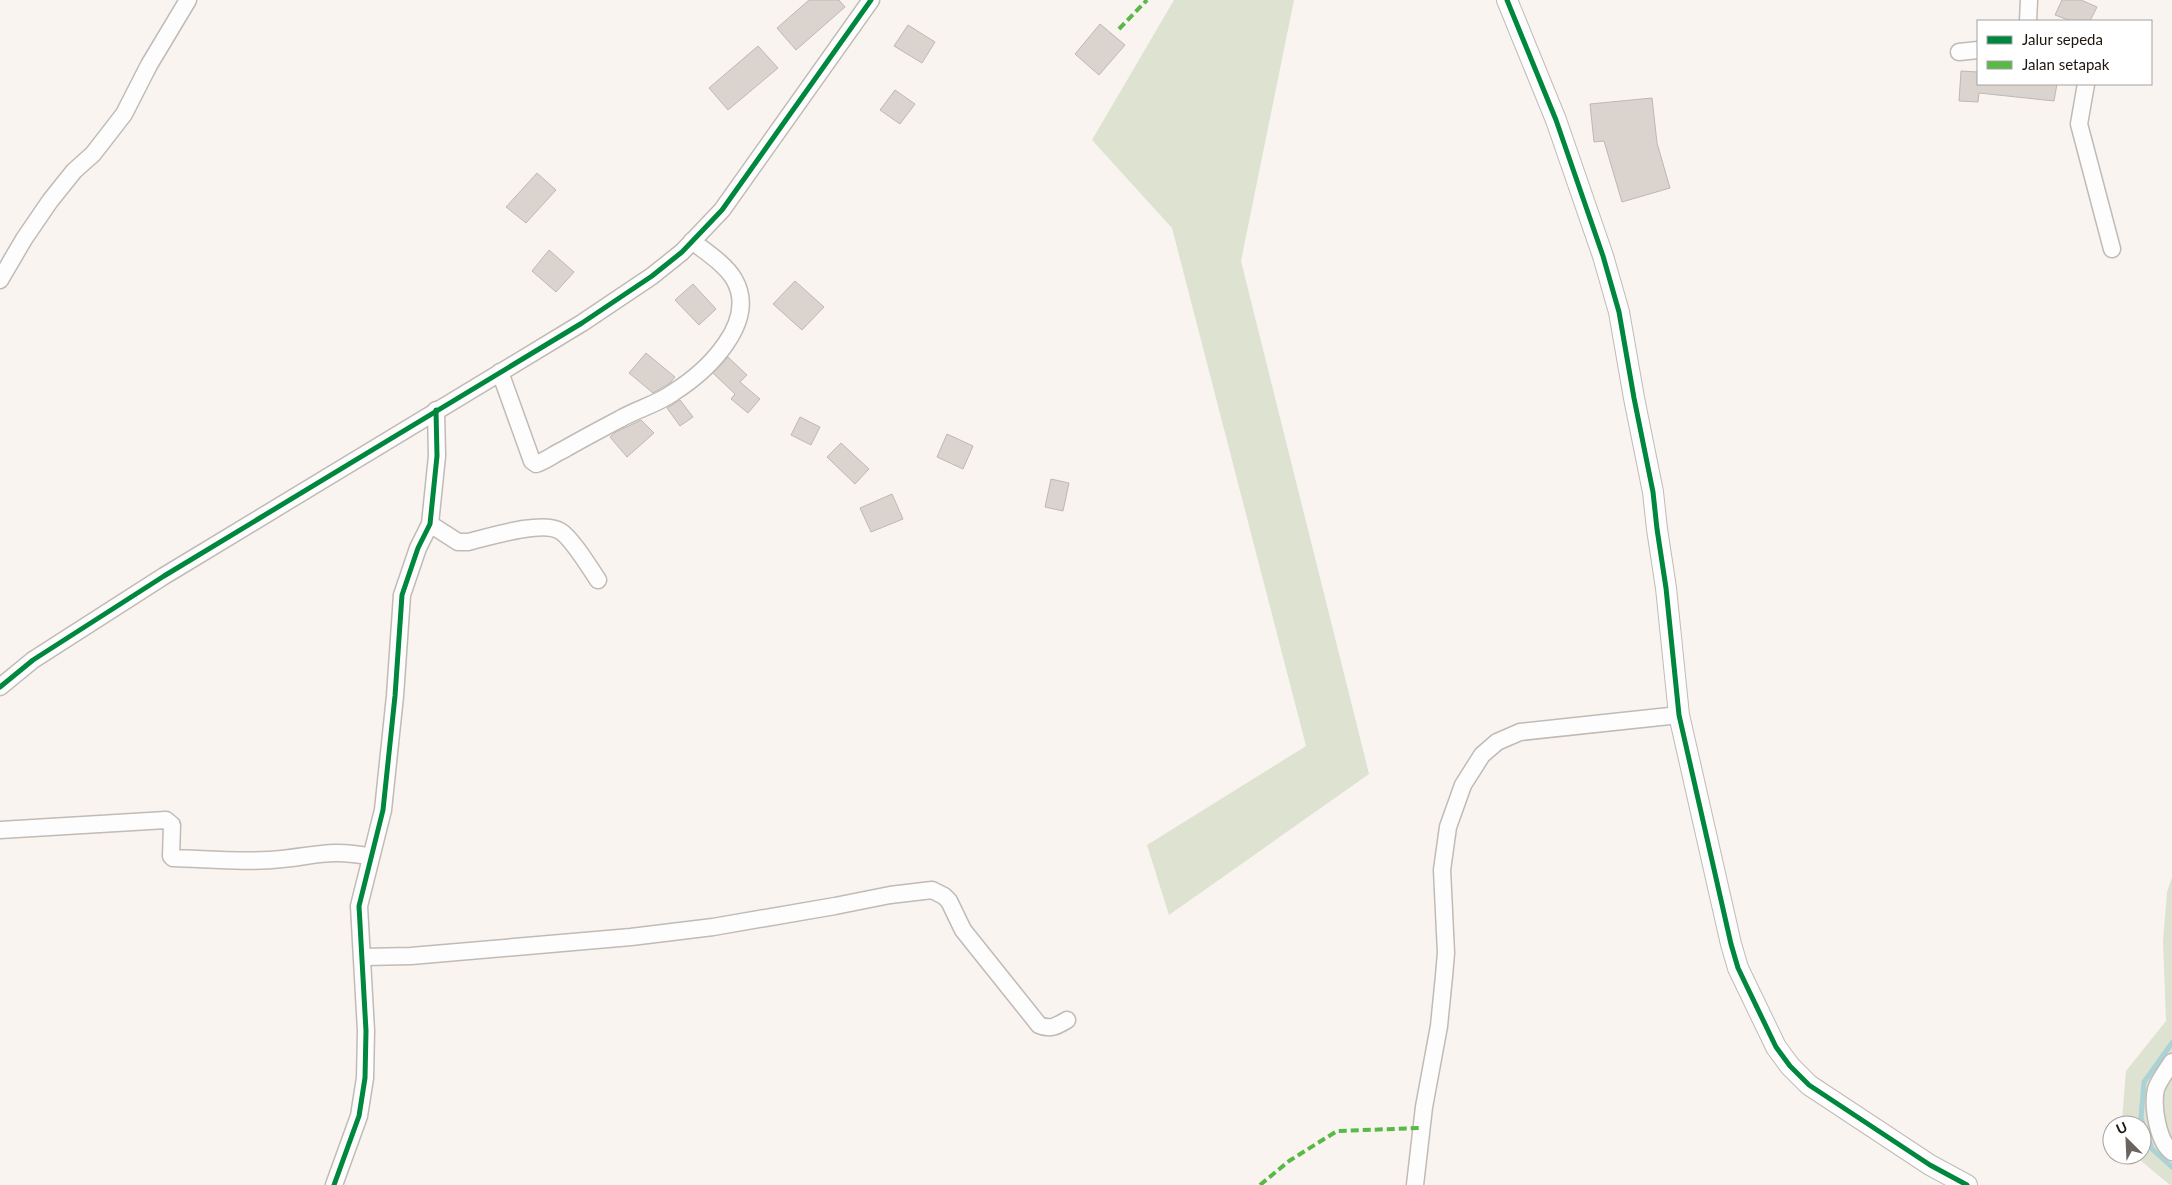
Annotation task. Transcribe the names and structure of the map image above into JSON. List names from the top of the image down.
{
  "legend": ["Jalur sepeda", "Jalan setapak"],
  "north": "top left"
}
